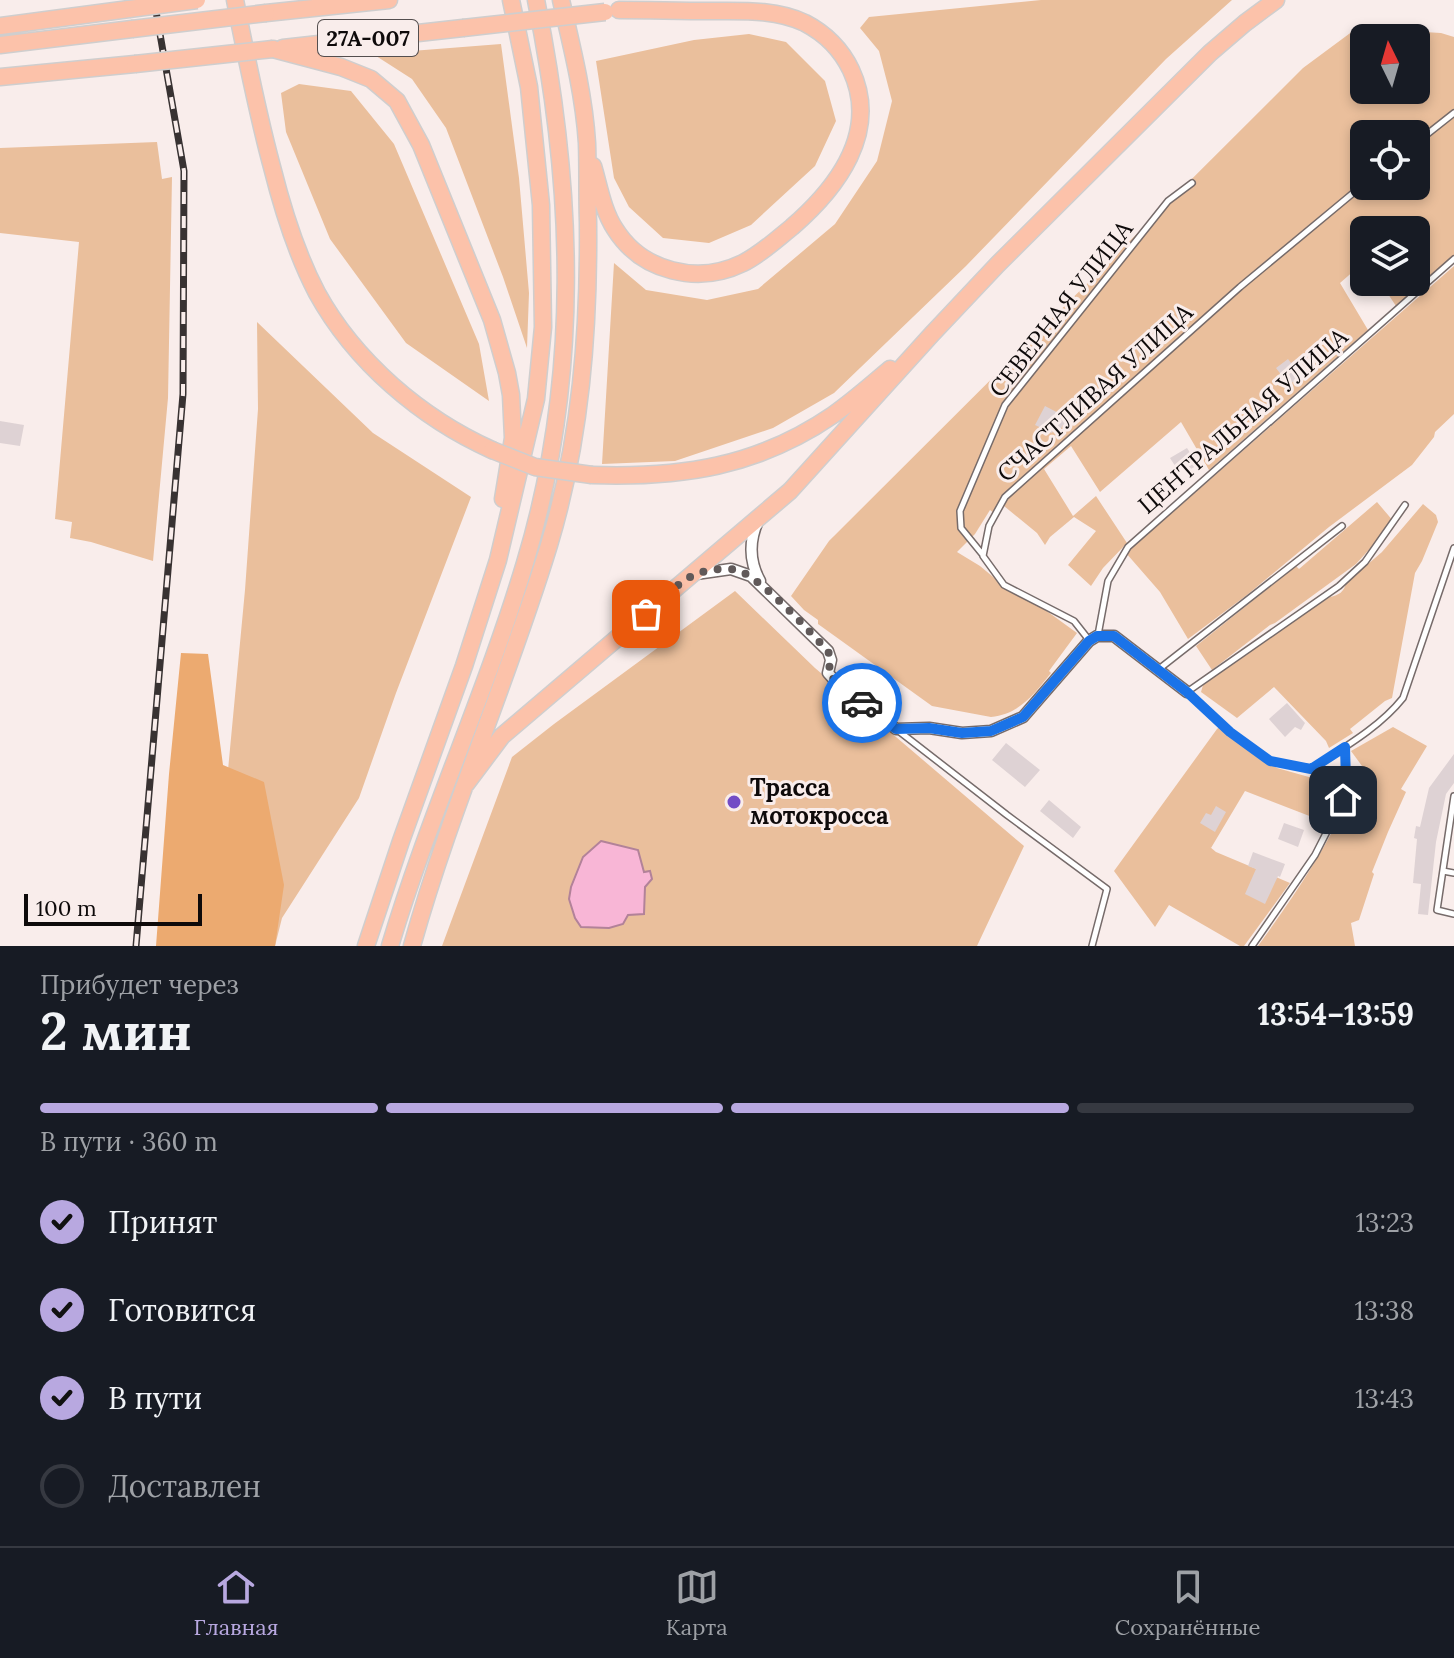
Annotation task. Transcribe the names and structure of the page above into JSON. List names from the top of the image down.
{
  "streets": {
    "highway": ["27А-007"],
    "lane": ["СЕВЕРНАЯ УЛИЦА", "СЧАСТЛИВАЯ УЛИЦА", "ЦЕНТРАЛЬНАЯ УЛИЦА"]
  },
  "crossings": [
    ["СЕВЕРНАЯ УЛИЦА", "СЧАСТЛИВАЯ УЛИЦА"]
  ],
  "places": ["Трасса мотокросса"],
  "scale_bar": "100 m",
  "north": "top",
  "page": {
    "scale": "100 m",
    "heading": ["2 мин", "Прибудет через", "13:54–13:59"],
    "bar": "В пути · 360 m",
    "list": [
      ["Принят", "13:23"],
      ["Готовится", "13:38"],
      ["В пути", "13:43"],
      "Доставлен"
    ],
    "tabs": ["Главная", "Карта", "Сохранённые"]
  }
}
